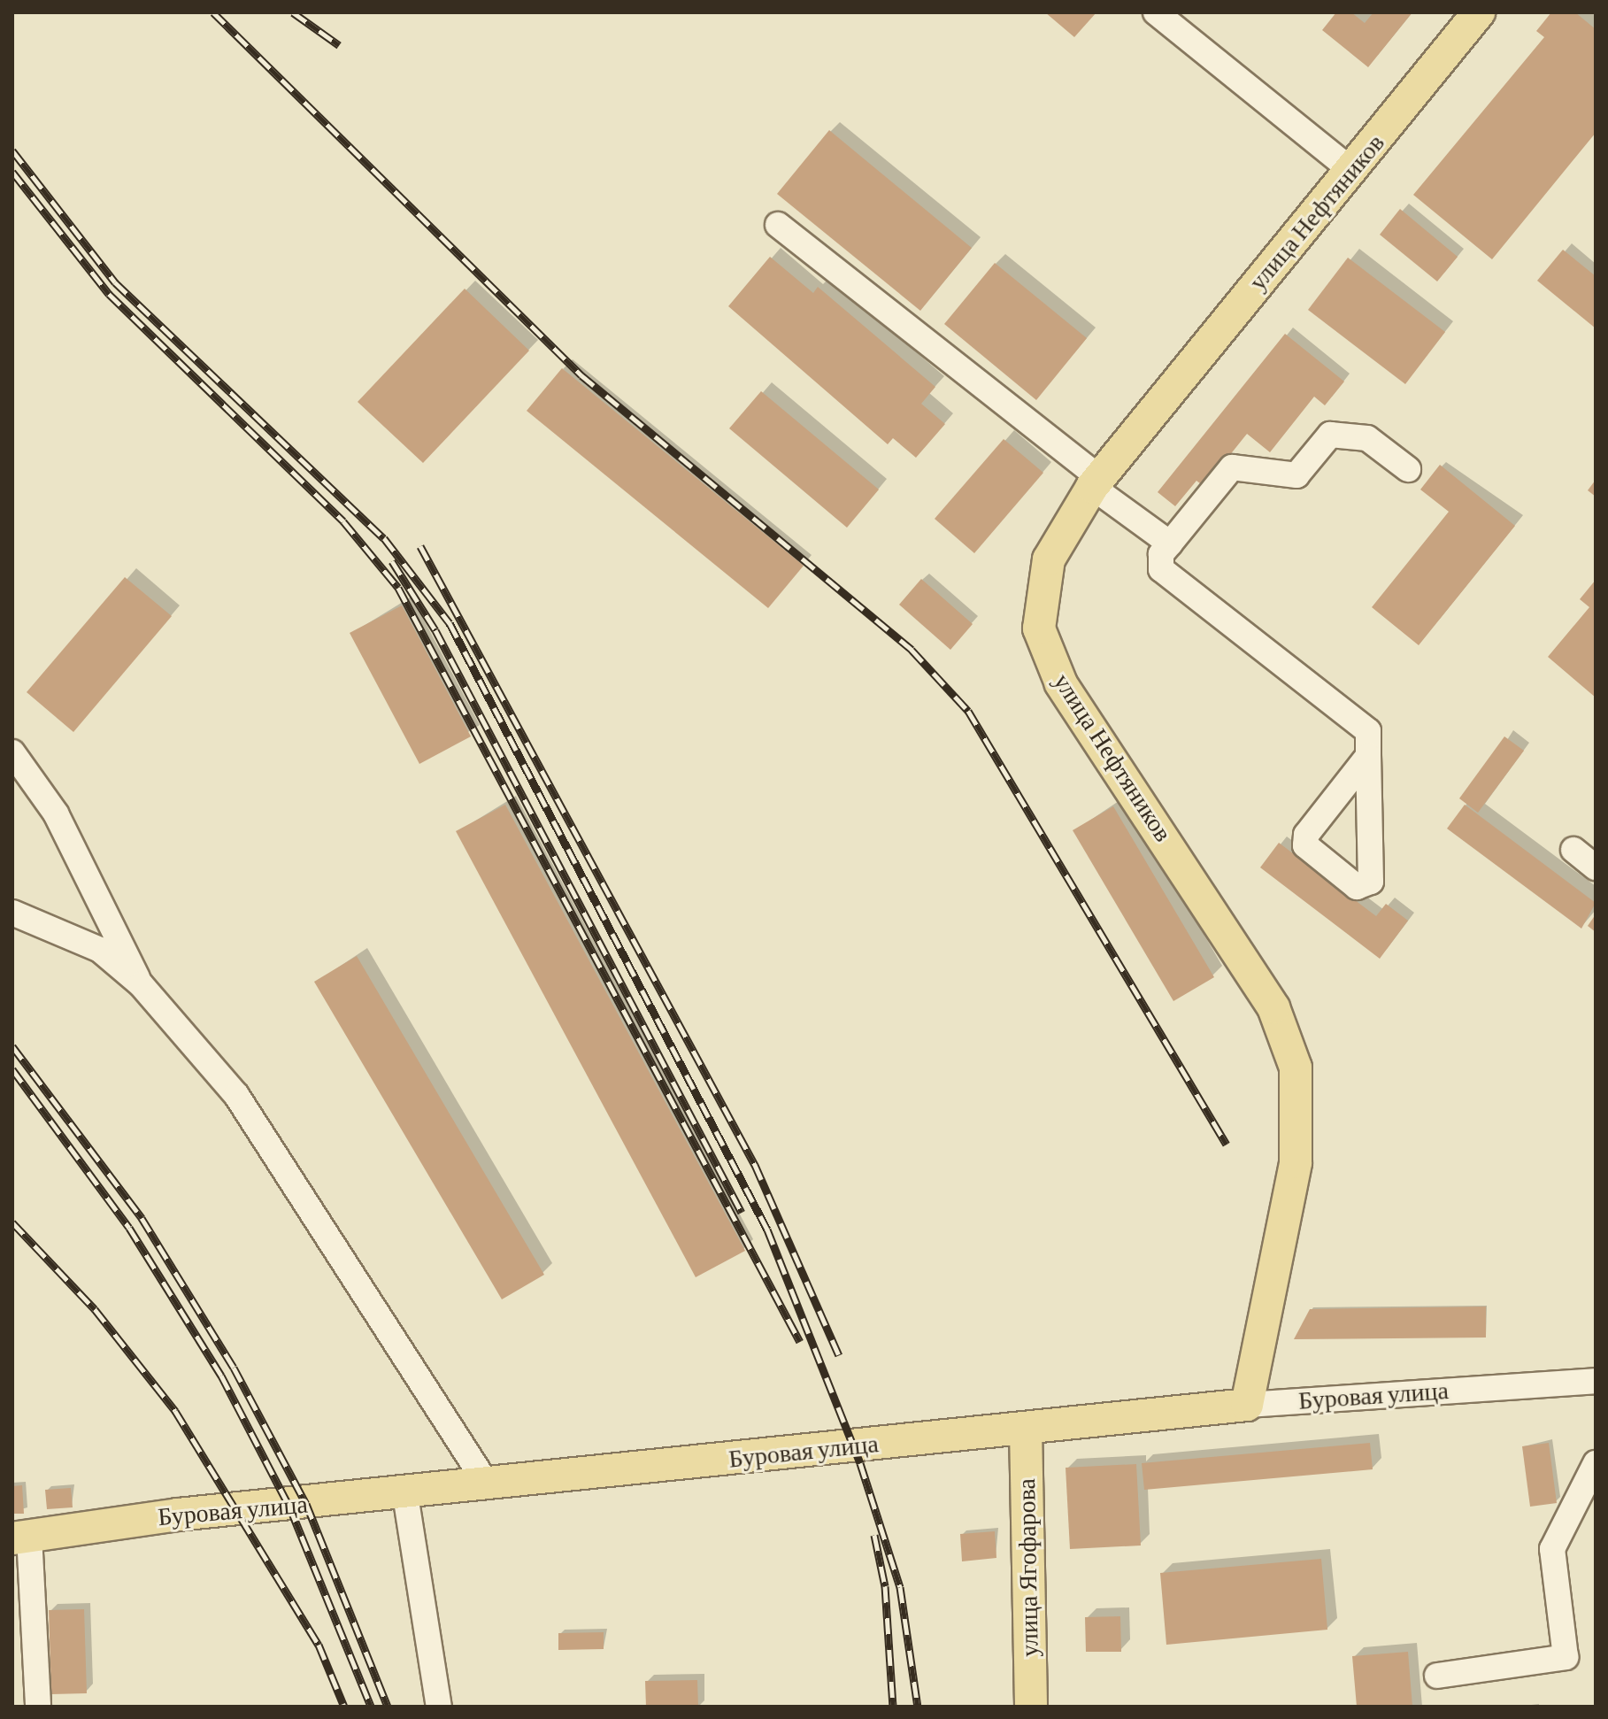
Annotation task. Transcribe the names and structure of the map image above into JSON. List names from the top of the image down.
{
  "streets": {
    "main road": ["улица Нефтяников", "Буровая улица", "улица Ягофарова"]
  },
  "crossings": [
    ["улица Нефтяников", "Буровая улица"],
    ["Буровая улица", "улица Ягофарова"]
  ]
}
